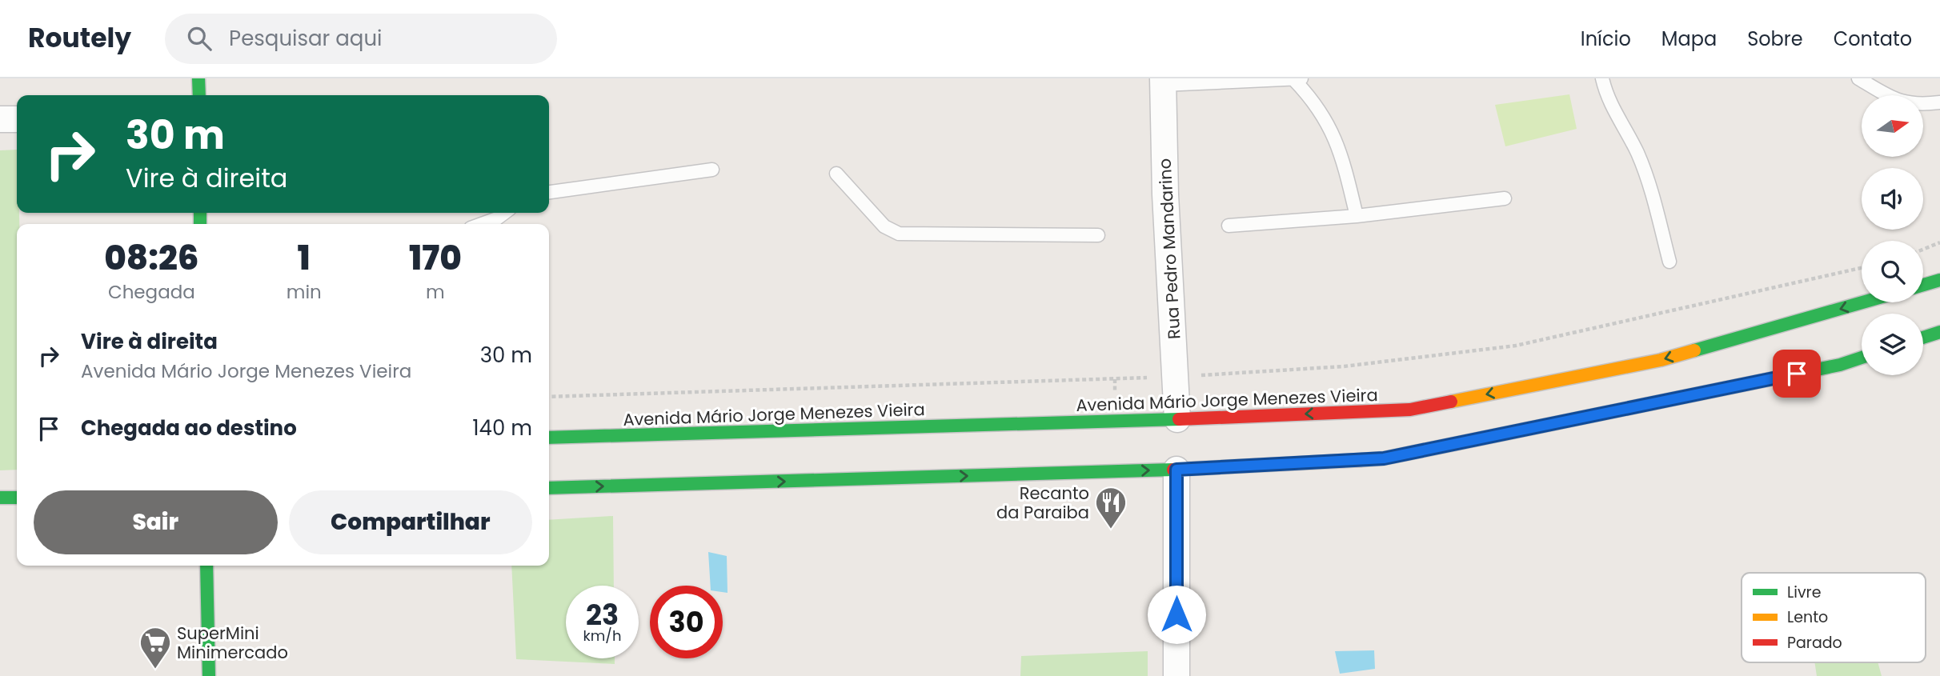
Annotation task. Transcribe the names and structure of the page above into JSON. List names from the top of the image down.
{
  "streets": {
    "main road": ["Avenida Mário Jorge Menezes Vieira"],
    "street": ["Rua Pedro Mandarino"]
  },
  "crossings": [
    ["Rua Pedro Mandarino", "Avenida Mário Jorge Menezes Vieira"]
  ],
  "places": {
    "restaurant": ["Recanto da Paraiba"],
    "supermarket": ["SuperMini Minimercado"]
  },
  "legend": ["Livre", "Lento", "Parado"],
  "north": "right",
  "page": {
    "header": "Routely",
    "search": "Pesquisar aqui",
    "nav": [
      "Início",
      "Mapa",
      "Sobre",
      "Contato"
    ],
    "turn": ["30 m", "Vire à direita"],
    "eta": [
      "08:26",
      "Chegada",
      "1",
      "min",
      "170",
      "m"
    ],
    "list": [
      {
        "name": "Vire à direita",
        "note": "Avenida Mário Jorge Menezes Vieira",
        "value": "30 m"
      },
      {
        "name": "Chegada ao destino",
        "value": "140 m"
      }
    ],
    "buttons": ["Sair", "Compartilhar"],
    "speed": "23 km/h",
    "limit": "30"
  }
}
